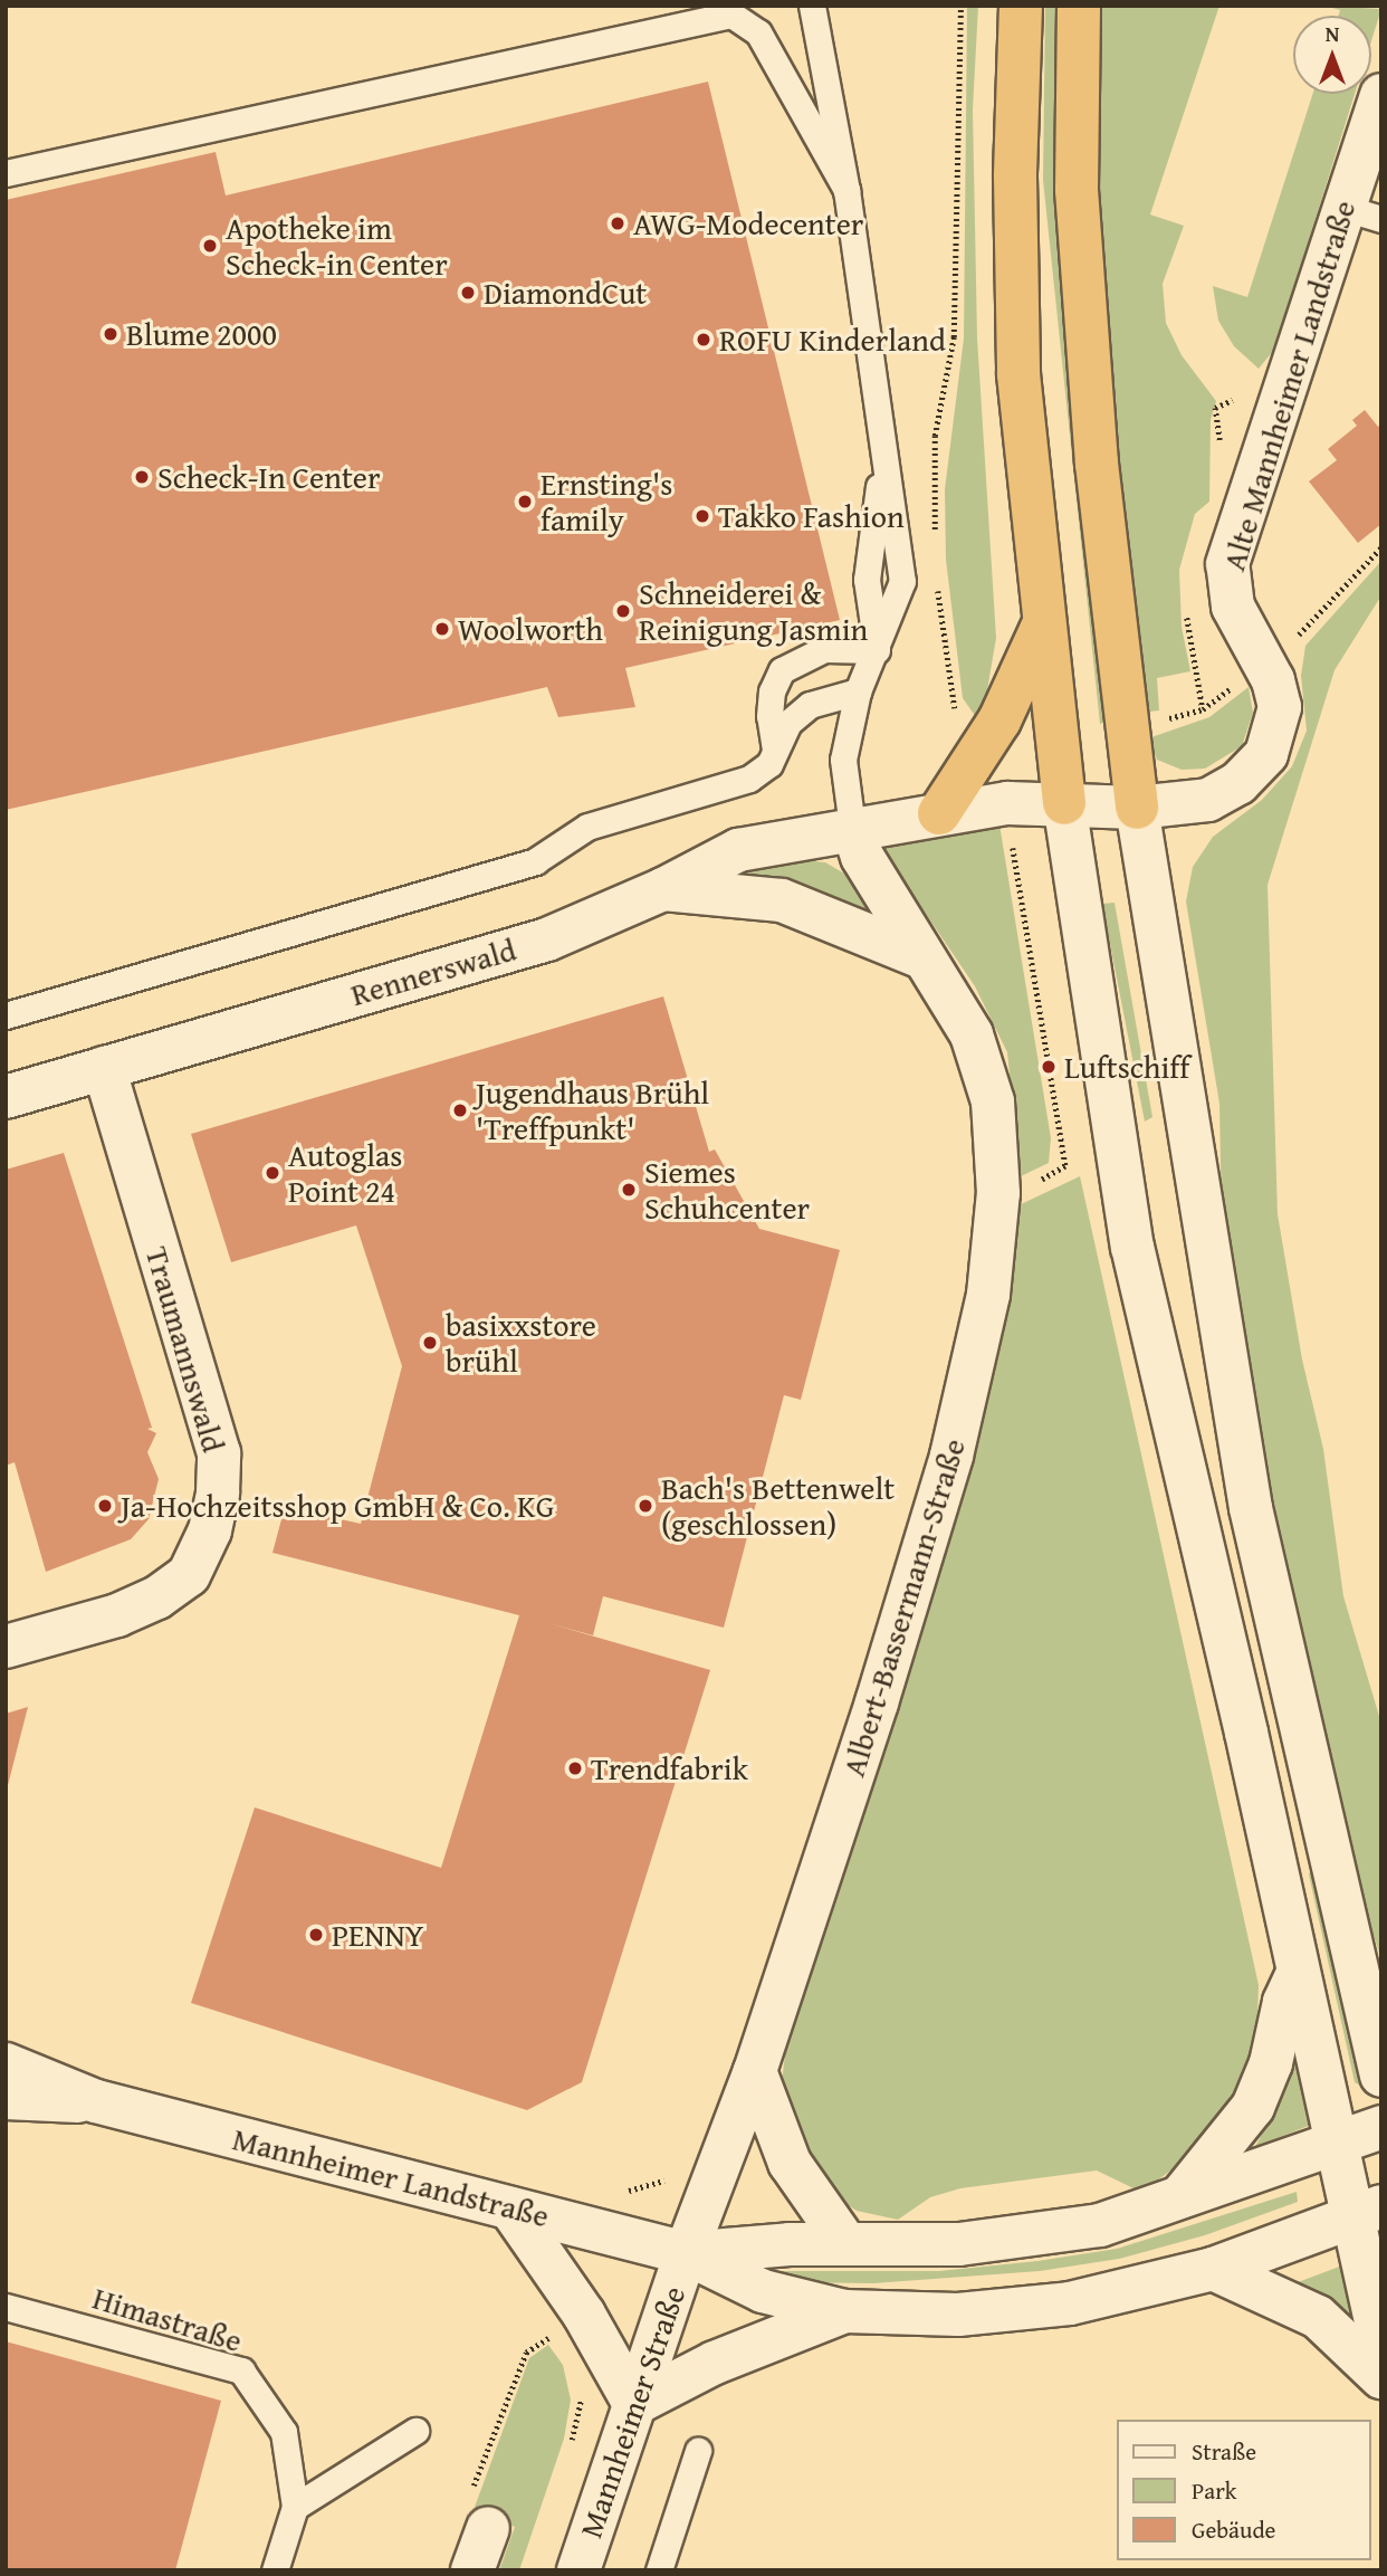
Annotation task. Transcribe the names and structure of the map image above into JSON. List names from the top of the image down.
{
  "streets": {
    "main road": [
      "Alte Mannheimer Landstraße",
      "Rennerswald",
      "Traumannswald",
      "Albert-Bassermann-Straße",
      "Mannheimer Landstraße",
      "Mannheimer Straße"
    ],
    "lane": ["Himastraße"]
  },
  "crossings": [
    ["Alte Mannheimer Landstraße", "Rennerswald"],
    ["Rennerswald", "Traumannswald"],
    ["Rennerswald", "Albert-Bassermann-Straße"],
    ["Albert-Bassermann-Straße", "Mannheimer Landstraße"],
    ["Albert-Bassermann-Straße", "Mannheimer Straße"],
    ["Mannheimer Landstraße", "Mannheimer Straße"]
  ],
  "places": [
    "AWG-Modecenter",
    "Apotheke im Scheck-in Center",
    "DiamondCut",
    "Blume 2000",
    "ROFU Kinderland",
    "Scheck-In Center",
    "Ernsting's family",
    "Takko Fashion",
    "Schneiderei & Reinigung Jasmin",
    "Woolworth",
    "Luftschiff",
    "Jugendhaus Brühl 'Treffpunkt'",
    "Autoglas Point 24",
    "Siemes Schuhcenter",
    "basixxstore brühl",
    "Ja-Hochzeitsshop GmbH & Co. KG",
    "Bach's Bettenwelt (geschlossen)",
    "Trendfabrik",
    "PENNY"
  ],
  "legend": ["Straße", "Park", "Gebäude"],
  "north": "top"
}
